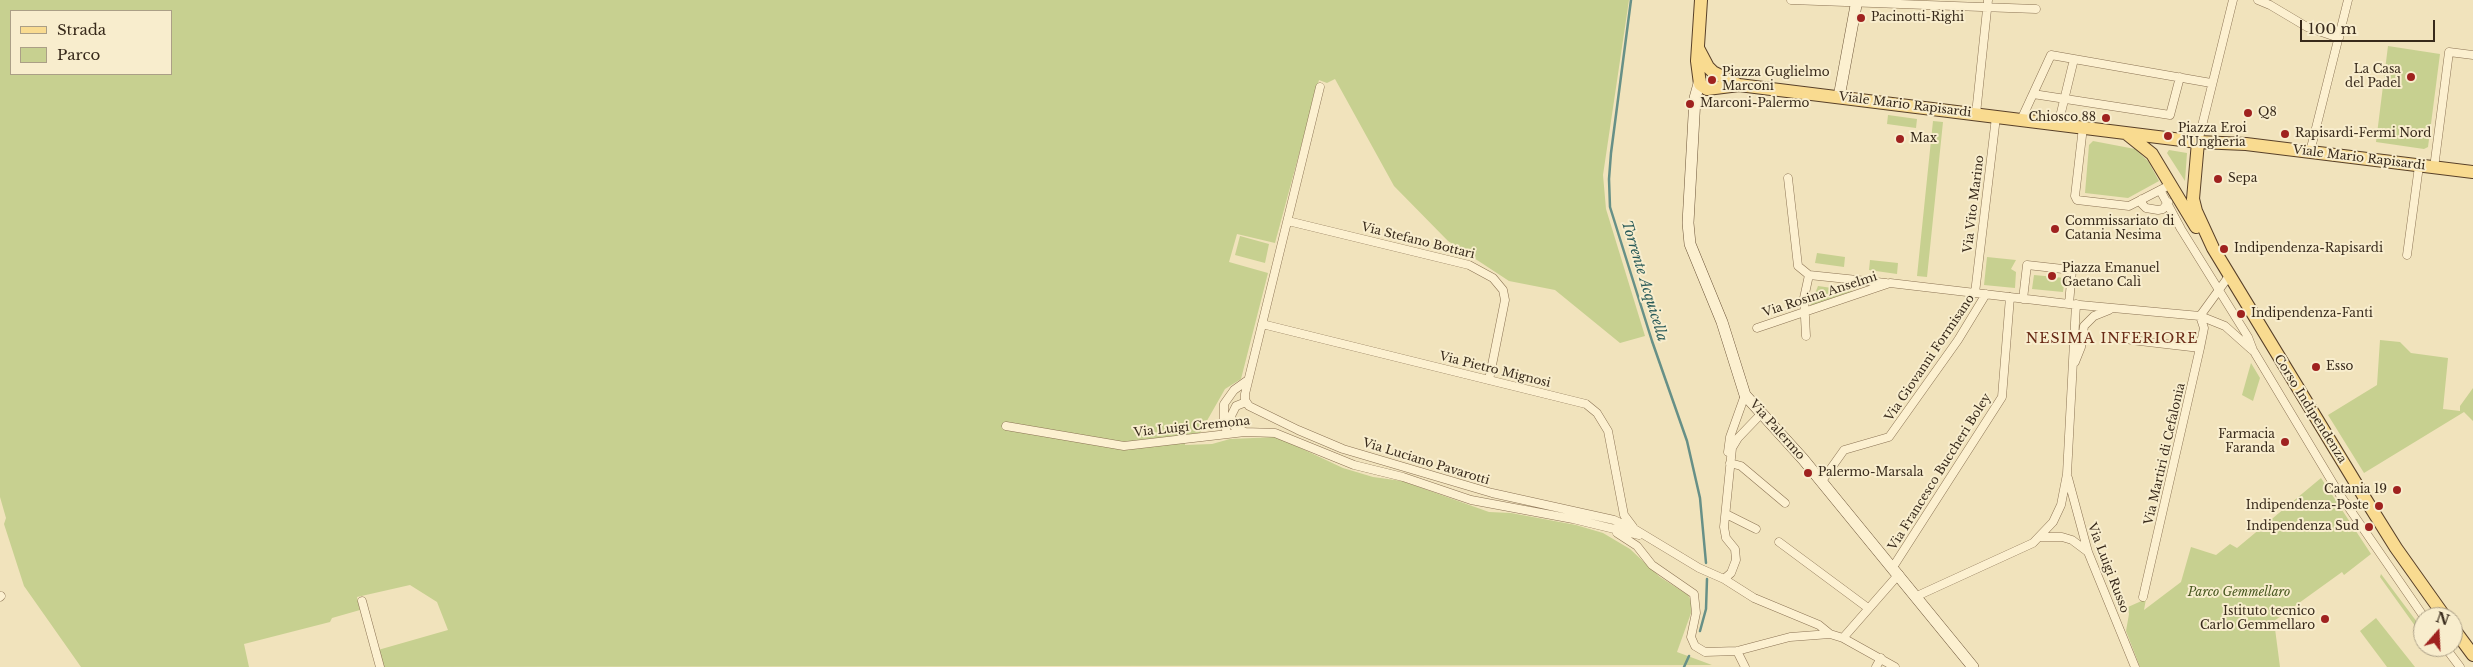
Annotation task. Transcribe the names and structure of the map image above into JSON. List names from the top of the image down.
{
  "streets": {
    "main road": ["Viale Mario Rapisardi", "Corso Indipendenza", "Via Palermo"],
    "street": [
      "Via Vito Marino",
      "Via Stefano Bottari",
      "Via Rosina Anselmi",
      "Via Giovanni Formisano",
      "Via Pietro Mignosi",
      "Via Luigi Cremona",
      "Via Martiri di Cefalonia",
      "Via Luciano Pavarotti",
      "Via Francesco Buccheri Boley",
      "Via Luigi Russo"
    ]
  },
  "crossings": [
    ["Viale Mario Rapisardi", "Via Vito Marino"],
    ["Via Vito Marino", "Via Rosina Anselmi"],
    ["Via Stefano Bottari", "Via Pietro Mignosi"],
    ["Via Rosina Anselmi", "Via Giovanni Formisano"],
    ["Via Rosina Anselmi", "Via Martiri di Cefalonia"],
    ["Via Rosina Anselmi", "Via Francesco Buccheri Boley"],
    ["Via Giovanni Formisano", "Via Palermo"],
    ["Via Pietro Mignosi", "Via Luciano Pavarotti"],
    ["Via Palermo", "Via Francesco Buccheri Boley"]
  ],
  "districts": ["NESIMA INFERIORE"],
  "water": ["Torrente Acquicella"],
  "parks": ["Parco Gemmellaro"],
  "places": [
    "Pacinotti-Righi",
    "La Casa del Padel",
    "Piazza Guglielmo Marconi",
    "Marconi-Palermo",
    "Q8",
    "Chiosco 88",
    "Rapisardi-Fermi Nord",
    "Piazza Eroi d'Ungheria",
    "Max",
    "Sepa",
    "Commissariato di Catania Nesima",
    "Indipendenza-Rapisardi",
    "Piazza Emanuel Gaetano Calì",
    "Indipendenza-Fanti",
    "Esso",
    "Farmacia Faranda",
    "Palermo-Marsala",
    "Catania 19",
    "Indipendenza-Poste",
    "Indipendenza Sud",
    "Istituto tecnico Carlo Gemmellaro"
  ],
  "legend": ["Strada", "Parco"],
  "scale_bar": "100 m",
  "north": "top"
}
